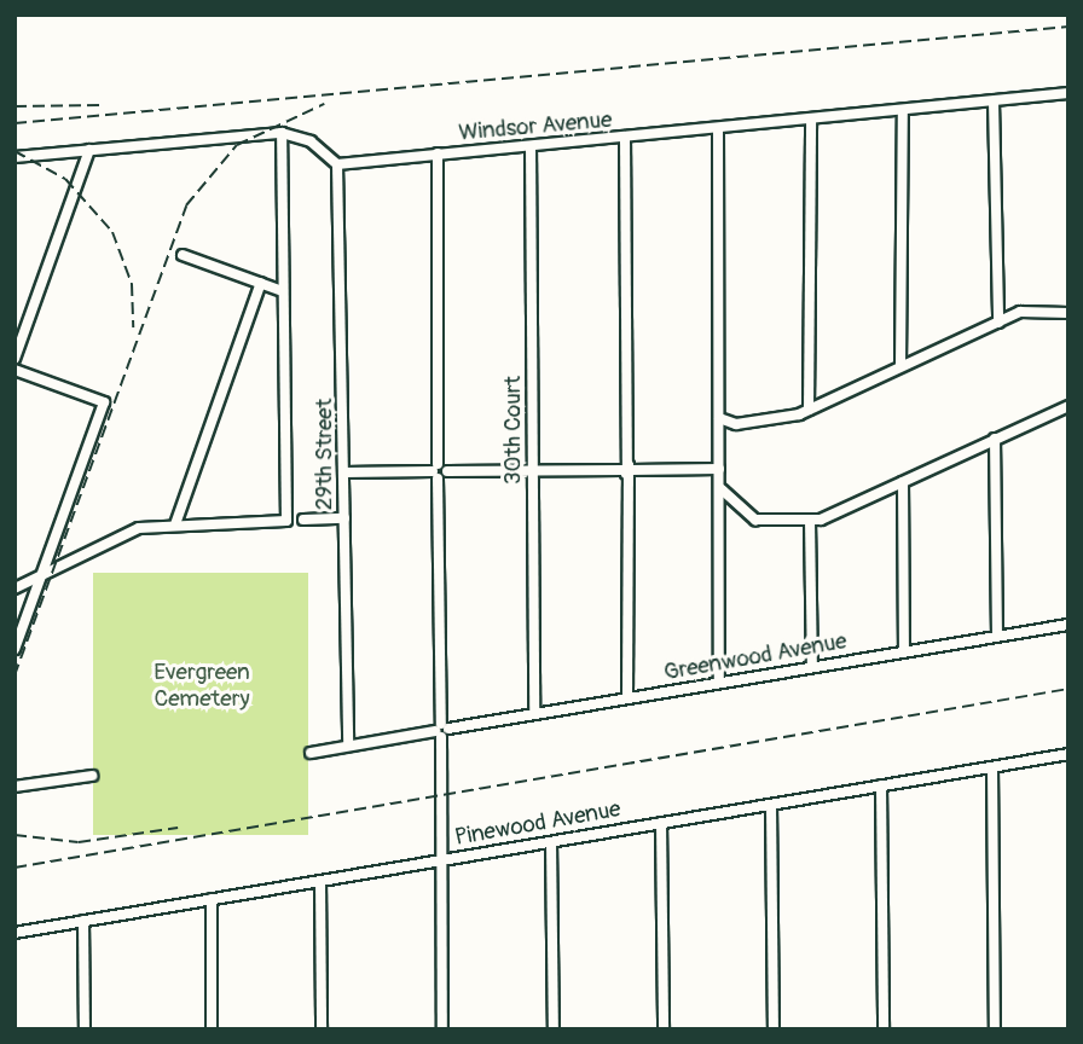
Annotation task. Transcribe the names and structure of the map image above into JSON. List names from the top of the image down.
{
  "streets": {
    "street": [
      "Windsor Avenue",
      "30th Court",
      "29th Street",
      "Greenwood Avenue",
      "Pinewood Avenue"
    ]
  },
  "crossings": [
    ["Windsor Avenue", "30th Court"],
    ["Windsor Avenue", "29th Street"],
    ["30th Court", "Greenwood Avenue"],
    ["29th Street", "Greenwood Avenue"]
  ],
  "parks": ["Evergreen Cemetery"]
}
